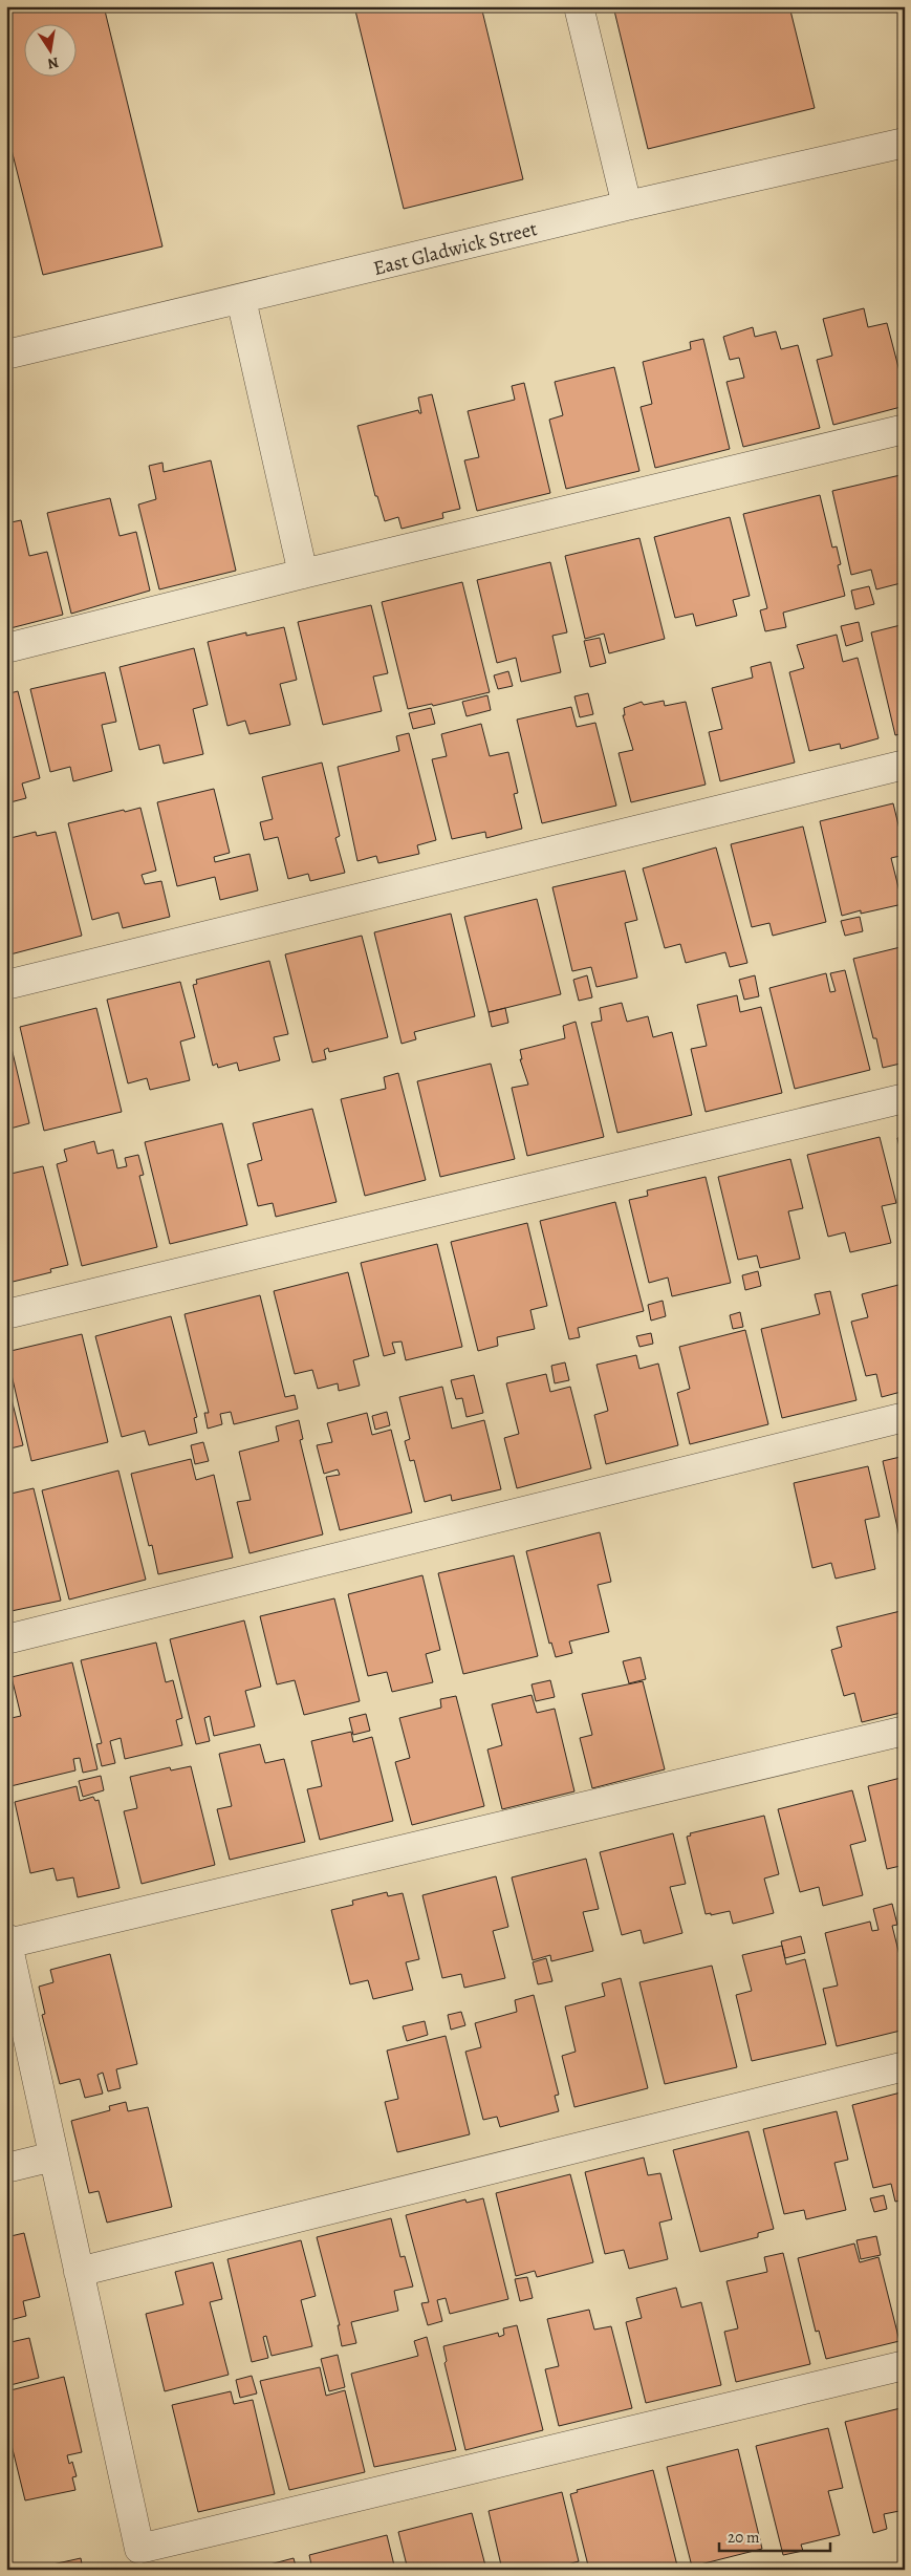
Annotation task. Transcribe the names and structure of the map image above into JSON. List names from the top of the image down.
{
  "streets": {
    "street": ["East Gladwick Street"]
  },
  "scale_bar": "20 m",
  "north": "bottom"
}
